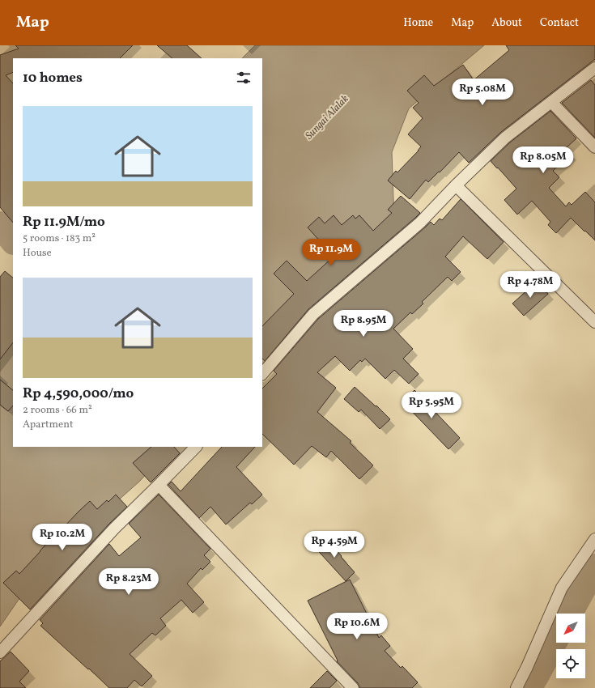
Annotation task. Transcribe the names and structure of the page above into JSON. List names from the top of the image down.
{
  "water": ["Sungai Alalak"],
  "north": "bottom left",
  "page": {
    "header": "Map",
    "nav": [
      "Home",
      "Map",
      "About",
      "Contact"
    ],
    "heading": "10 homes",
    "price": [
      "Rp 5.08M",
      "Rp 8.05M",
      "Rp 11.9M",
      "Rp 4.78M",
      "Rp 8.95M",
      "Rp 5.95M",
      "Rp 10.2M",
      "Rp 4.59M",
      "Rp 8.23M",
      "Rp 10.6M"
    ],
    "list": [
      {
        "name": "Rp 11.9M/mo",
        "note": "5 rooms · 183 m² · House"
      },
      {
        "name": "Rp 4,590,000/mo",
        "note": "2 rooms · 66 m² · Apartment"
      }
    ]
  }
}
